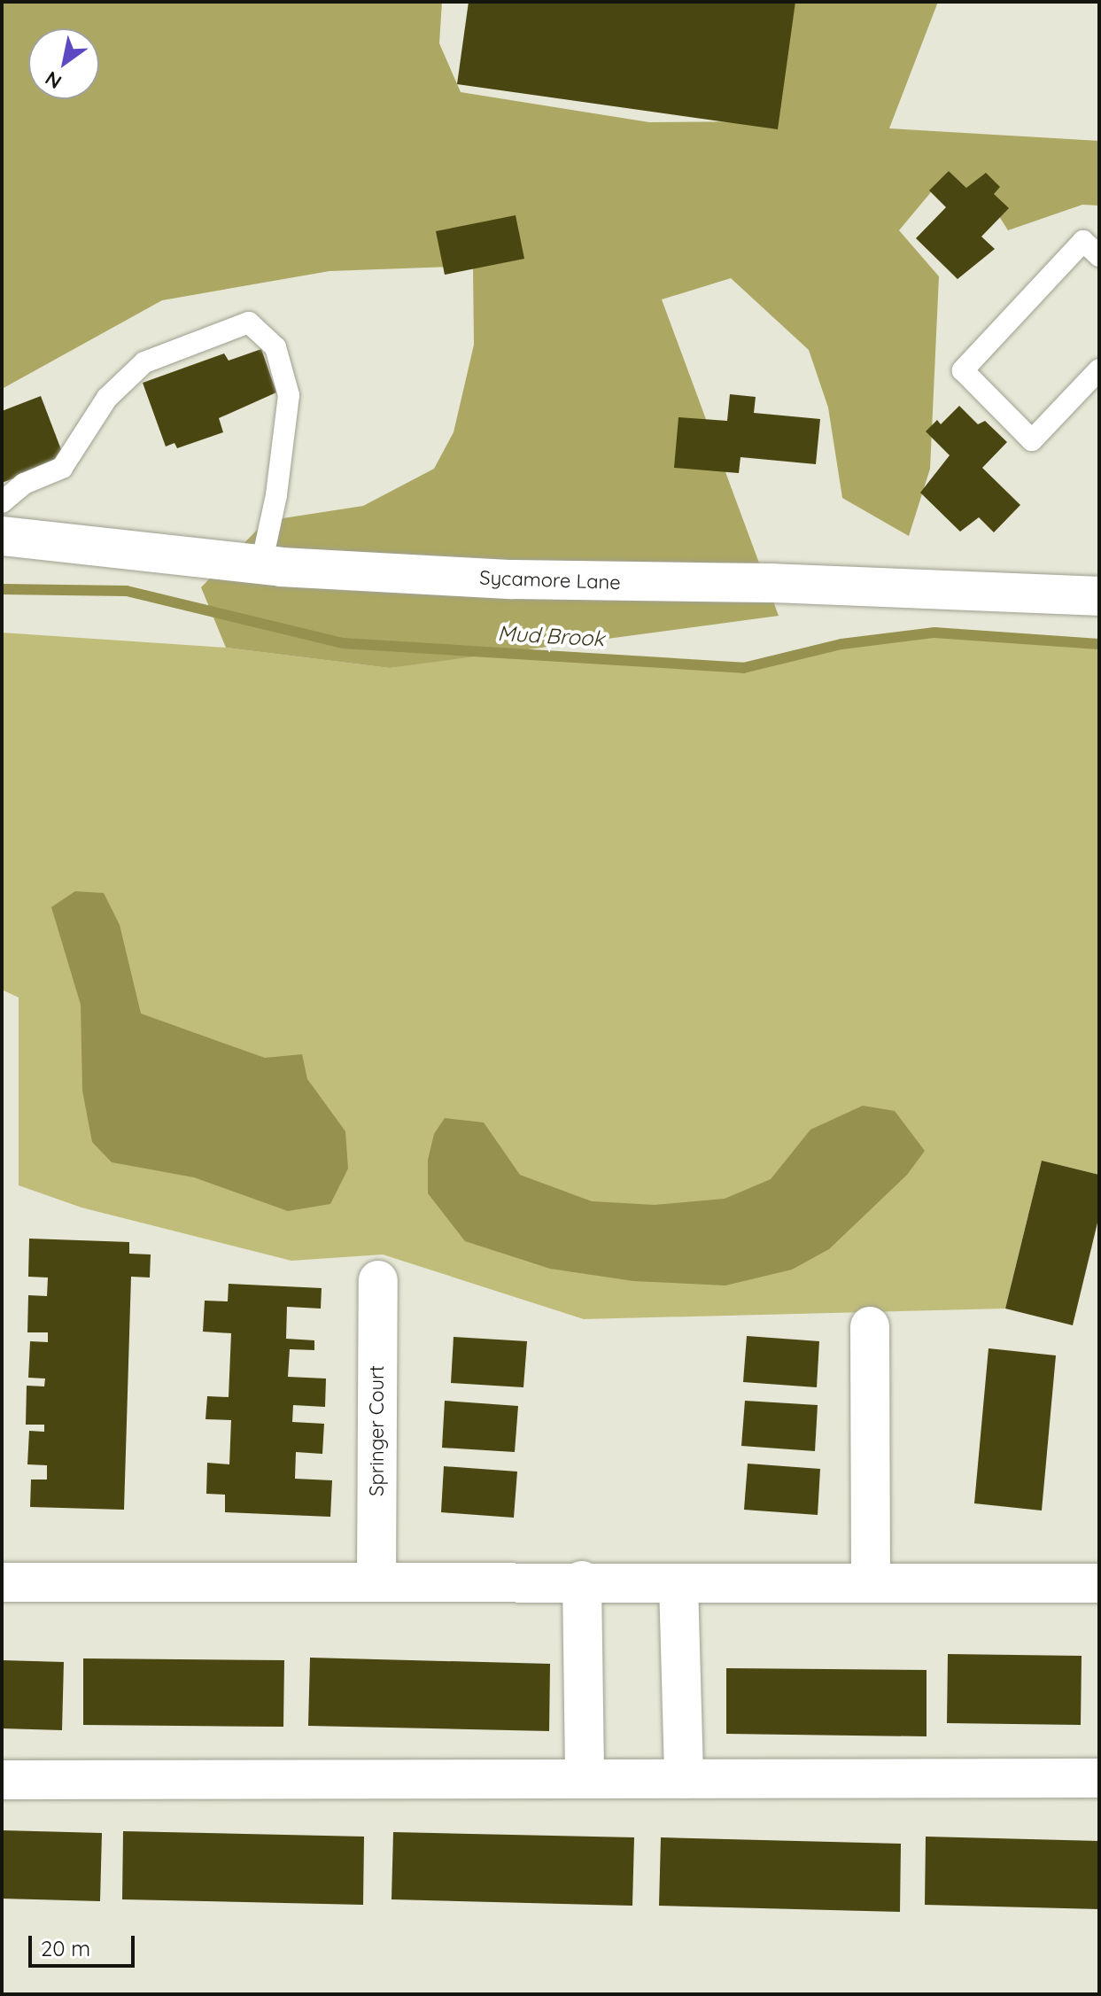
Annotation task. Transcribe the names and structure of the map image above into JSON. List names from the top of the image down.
{
  "streets": {
    "street": ["Sycamore Lane", "Springer Court"]
  },
  "water": ["Mud Brook"],
  "scale_bar": "20 m",
  "north": "bottom left"
}
